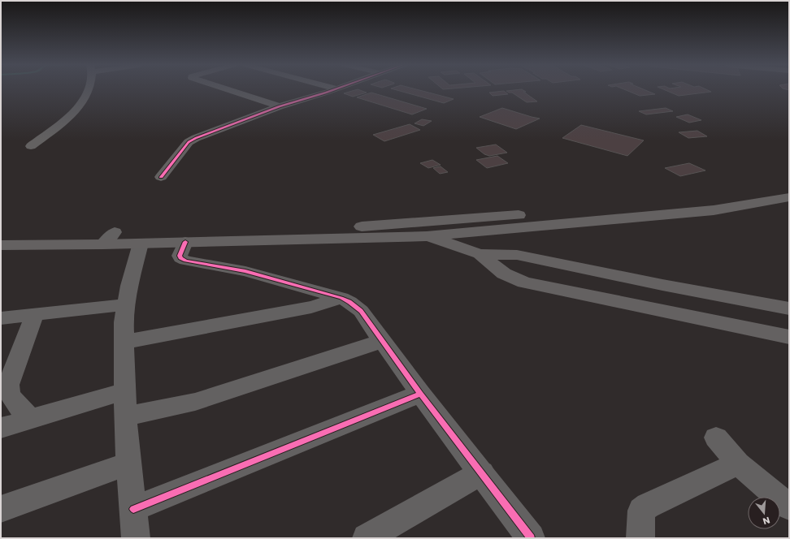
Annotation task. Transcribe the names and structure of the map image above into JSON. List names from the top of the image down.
{
  "north": "bottom"
}
